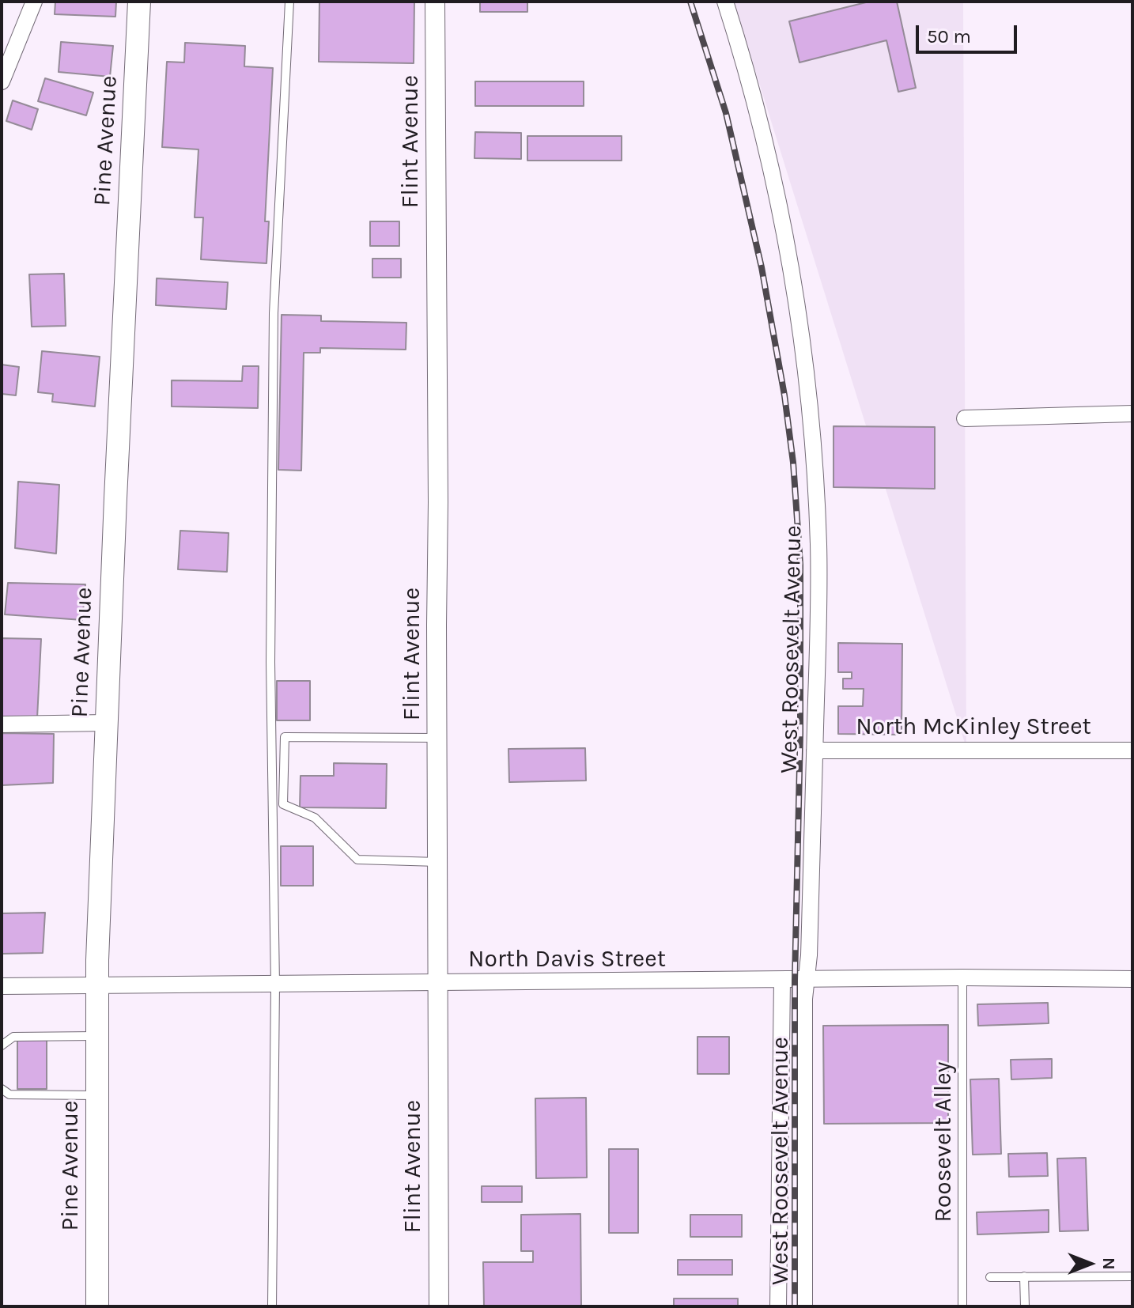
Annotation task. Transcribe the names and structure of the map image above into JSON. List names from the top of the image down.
{
  "streets": {
    "main road": ["Pine Avenue"],
    "street": [
      "Flint Avenue",
      "West Roosevelt Avenue",
      "North McKinley Street",
      "North Davis Street"
    ],
    "lane": ["Roosevelt Alley"]
  },
  "crossings": [
    ["Pine Avenue", "North Davis Street"],
    ["Flint Avenue", "North Davis Street"],
    ["West Roosevelt Avenue", "North McKinley Street"],
    ["West Roosevelt Avenue", "North Davis Street"],
    ["North Davis Street", "Roosevelt Alley"]
  ],
  "scale_bar": "50 m",
  "north": "right"
}
